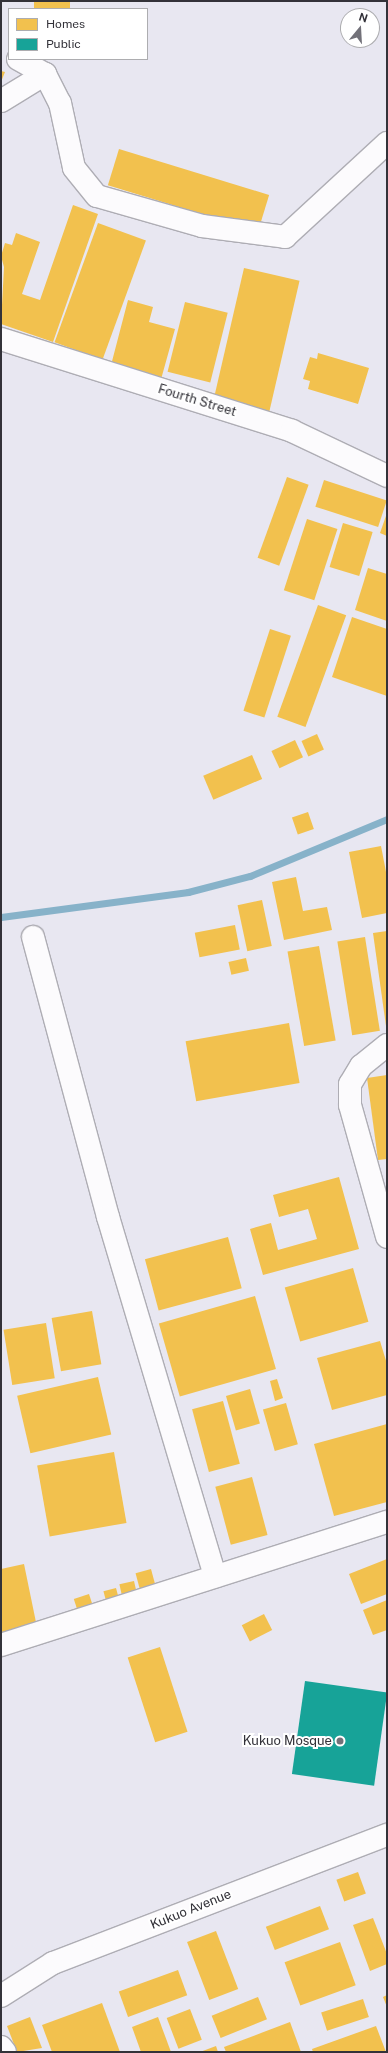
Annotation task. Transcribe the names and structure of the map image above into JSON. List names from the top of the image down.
{
  "streets": {
    "street": ["Fourth Street", "Kukuo Avenue"]
  },
  "places": ["Kukuo Mosque"],
  "legend": ["Homes", "Public"],
  "north": "top"
}
